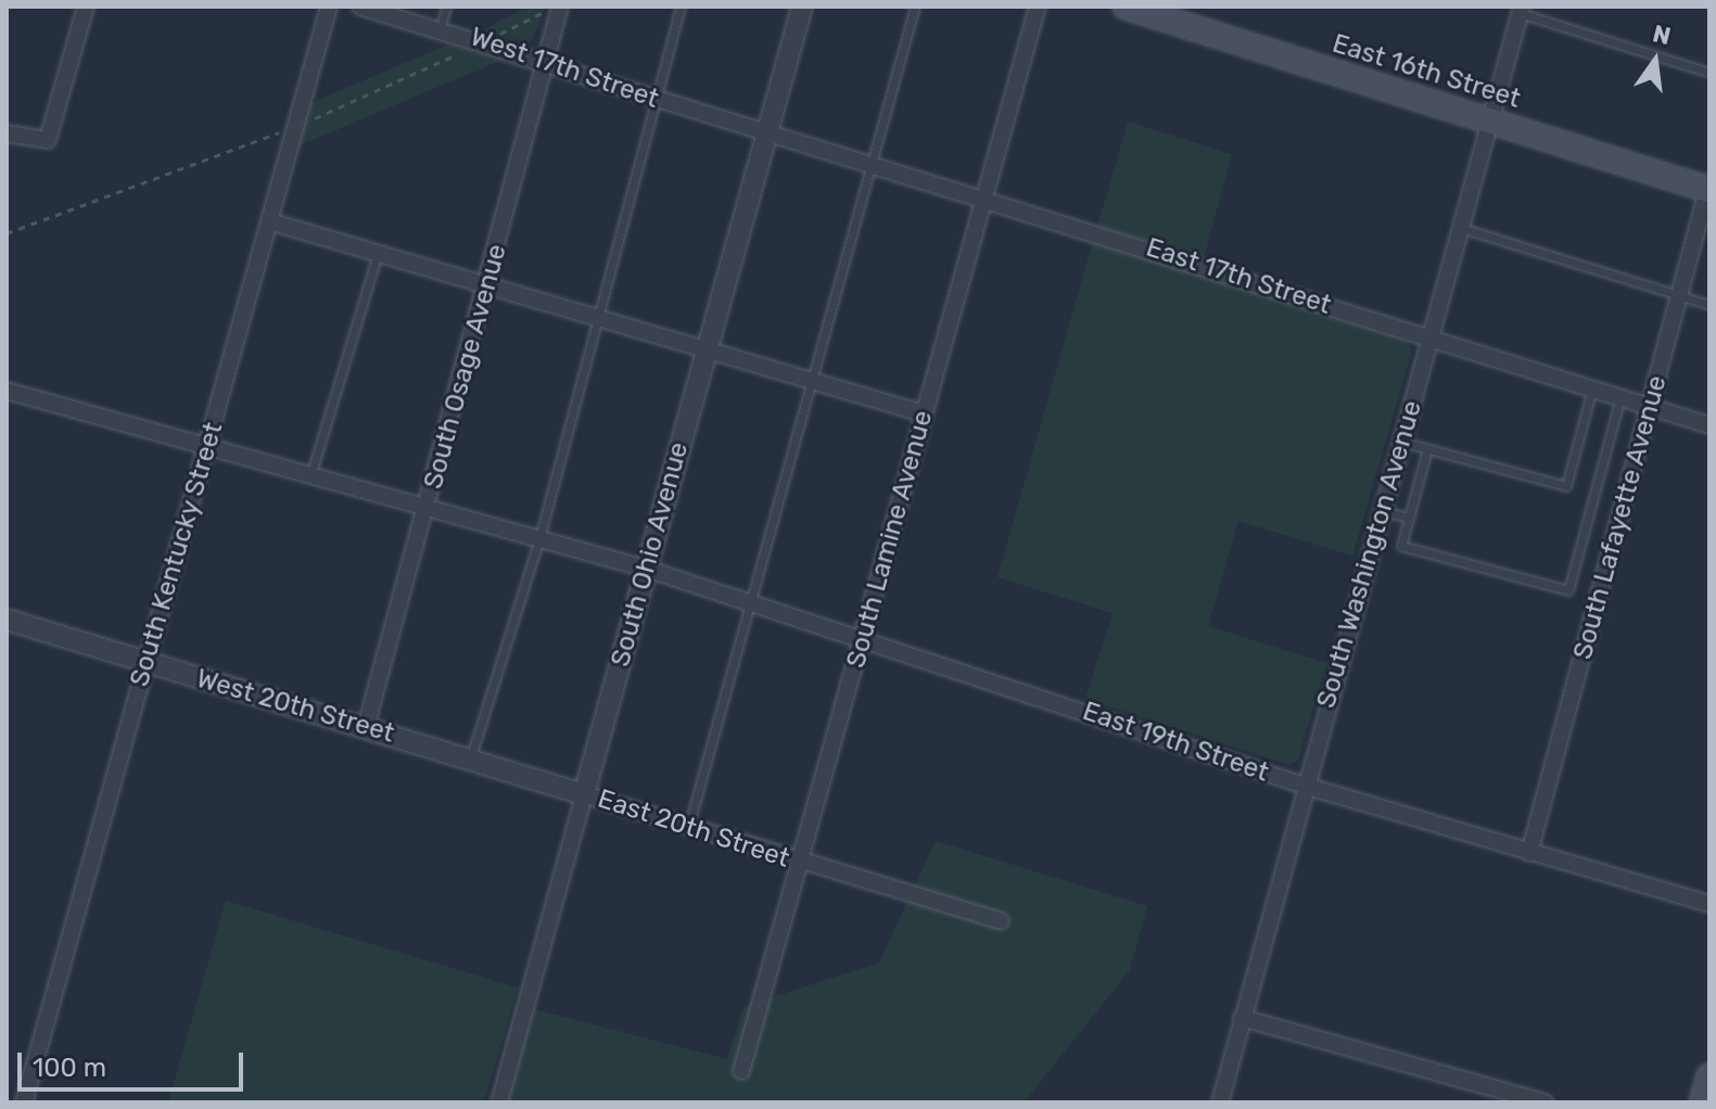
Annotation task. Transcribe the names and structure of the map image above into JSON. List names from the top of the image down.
{
  "streets": {
    "main road": ["East 16th Street"],
    "street": [
      "West 17th Street",
      "East 17th Street",
      "South Osage Avenue",
      "South Lafayette Avenue",
      "South Lamine Avenue",
      "South Kentucky Street",
      "South Ohio Avenue",
      "South Washington Avenue",
      "West 20th Street",
      "East 19th Street",
      "East 20th Street"
    ]
  },
  "crossings": [
    ["West 17th Street", "East 17th Street"],
    ["West 17th Street", "South Osage Avenue"],
    ["West 17th Street", "South Ohio Avenue"],
    ["East 16th Street", "South Lafayette Avenue"],
    ["East 16th Street", "South Washington Avenue"],
    ["East 17th Street", "South Lafayette Avenue"],
    ["East 17th Street", "South Lamine Avenue"],
    ["East 17th Street", "South Ohio Avenue"],
    ["East 17th Street", "South Washington Avenue"],
    ["South Osage Avenue", "West 20th Street"],
    ["South Osage Avenue", "East 19th Street"],
    ["South Lafayette Avenue", "East 19th Street"],
    ["South Lamine Avenue", "East 19th Street"],
    ["South Lamine Avenue", "East 20th Street"],
    ["South Kentucky Street", "West 20th Street"],
    ["South Kentucky Street", "East 19th Street"],
    ["South Ohio Avenue", "West 20th Street"],
    ["South Ohio Avenue", "East 19th Street"],
    ["South Ohio Avenue", "East 20th Street"],
    ["South Washington Avenue", "East 19th Street"],
    ["West 20th Street", "East 20th Street"]
  ],
  "scale_bar": "100 m",
  "north": "top"
}
